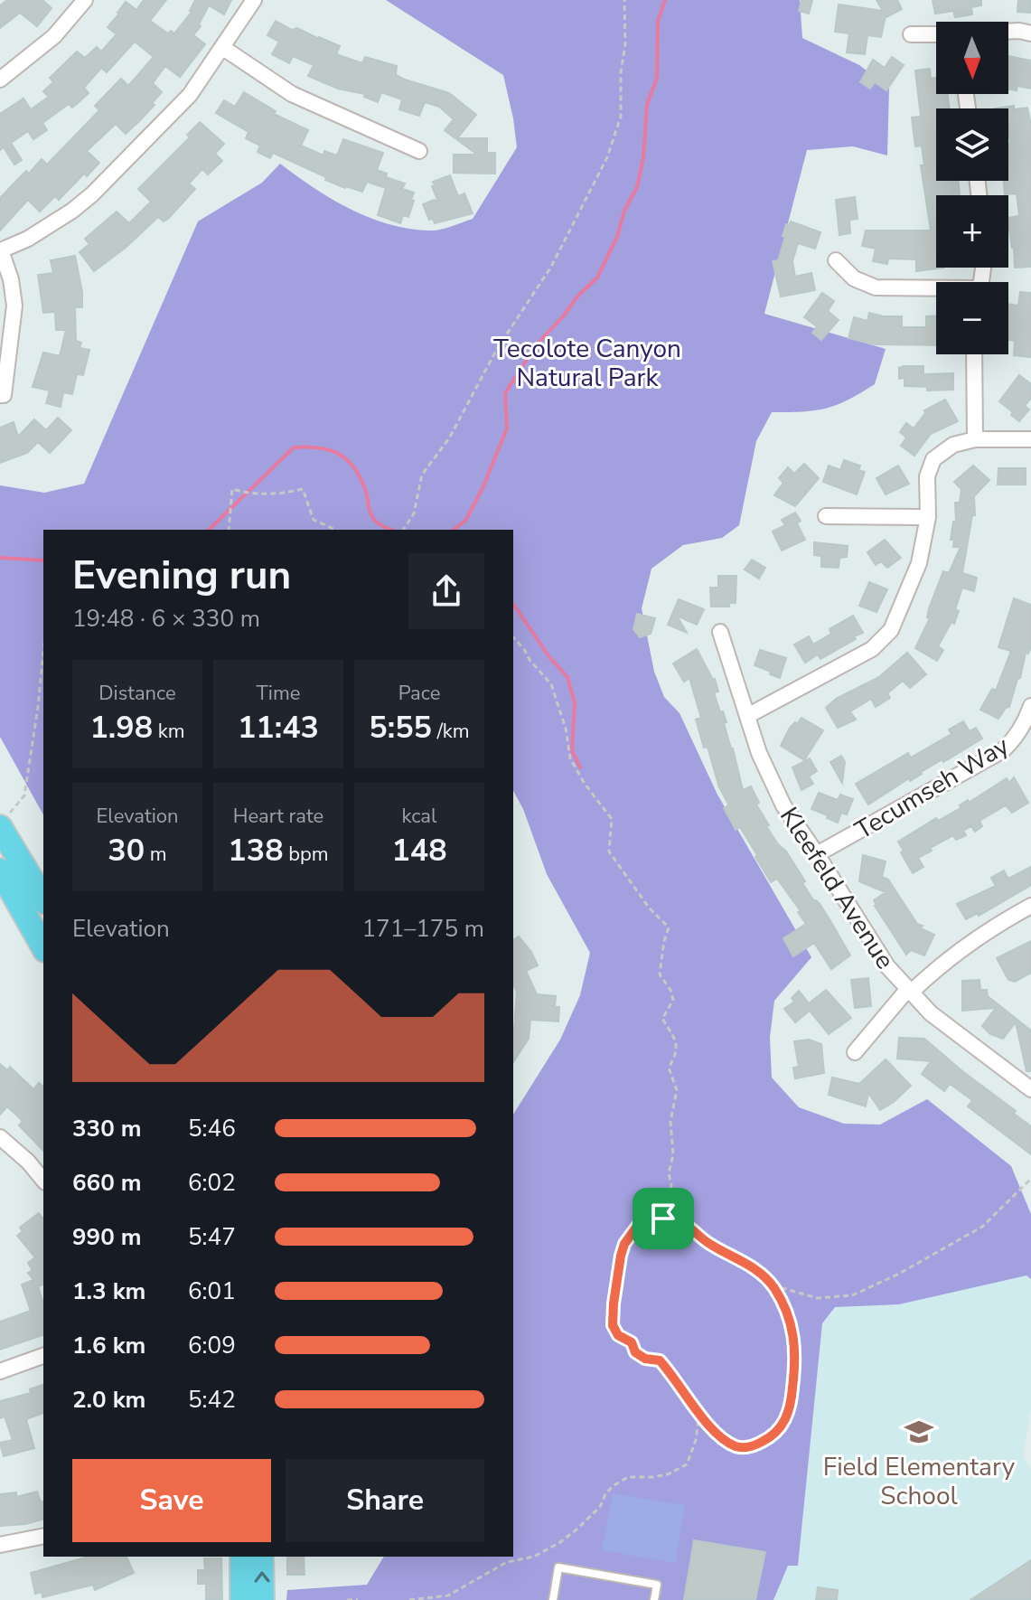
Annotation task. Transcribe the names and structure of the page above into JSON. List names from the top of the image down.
{
  "streets": {
    "street": ["Tecumseh Way", "Kleefeld Avenue"]
  },
  "crossings": [
    ["Tecumseh Way", "Kleefeld Avenue"]
  ],
  "parks": ["Tecolote Canyon Natural Park"],
  "places": {
    "school or university": ["Field Elementary School"]
  },
  "north": "bottom",
  "page": {
    "map_buttons": ["+", "−"],
    "heading": ["Evening run", "19:48 · 6 × 330 m"],
    "stats": [
      ["Distance", "1.98 km"],
      ["Time", "11:43"],
      ["Pace", "5:55 /km"],
      ["Elevation", "30 m"],
      ["Heart rate", "138 bpm"],
      ["kcal", "148"]
    ],
    "chart": ["Elevation", "171–175 m"],
    "list": [
      {
        "name": "330 m",
        "note": "5:46"
      },
      {
        "name": "660 m",
        "note": "6:02"
      },
      {
        "name": "990 m",
        "note": "5:47"
      },
      {
        "name": "1.3 km",
        "note": "6:01"
      },
      {
        "name": "1.6 km",
        "note": "6:09"
      },
      {
        "name": "2.0 km",
        "note": "5:42"
      }
    ],
    "buttons": ["Save", "Share"]
  }
}
